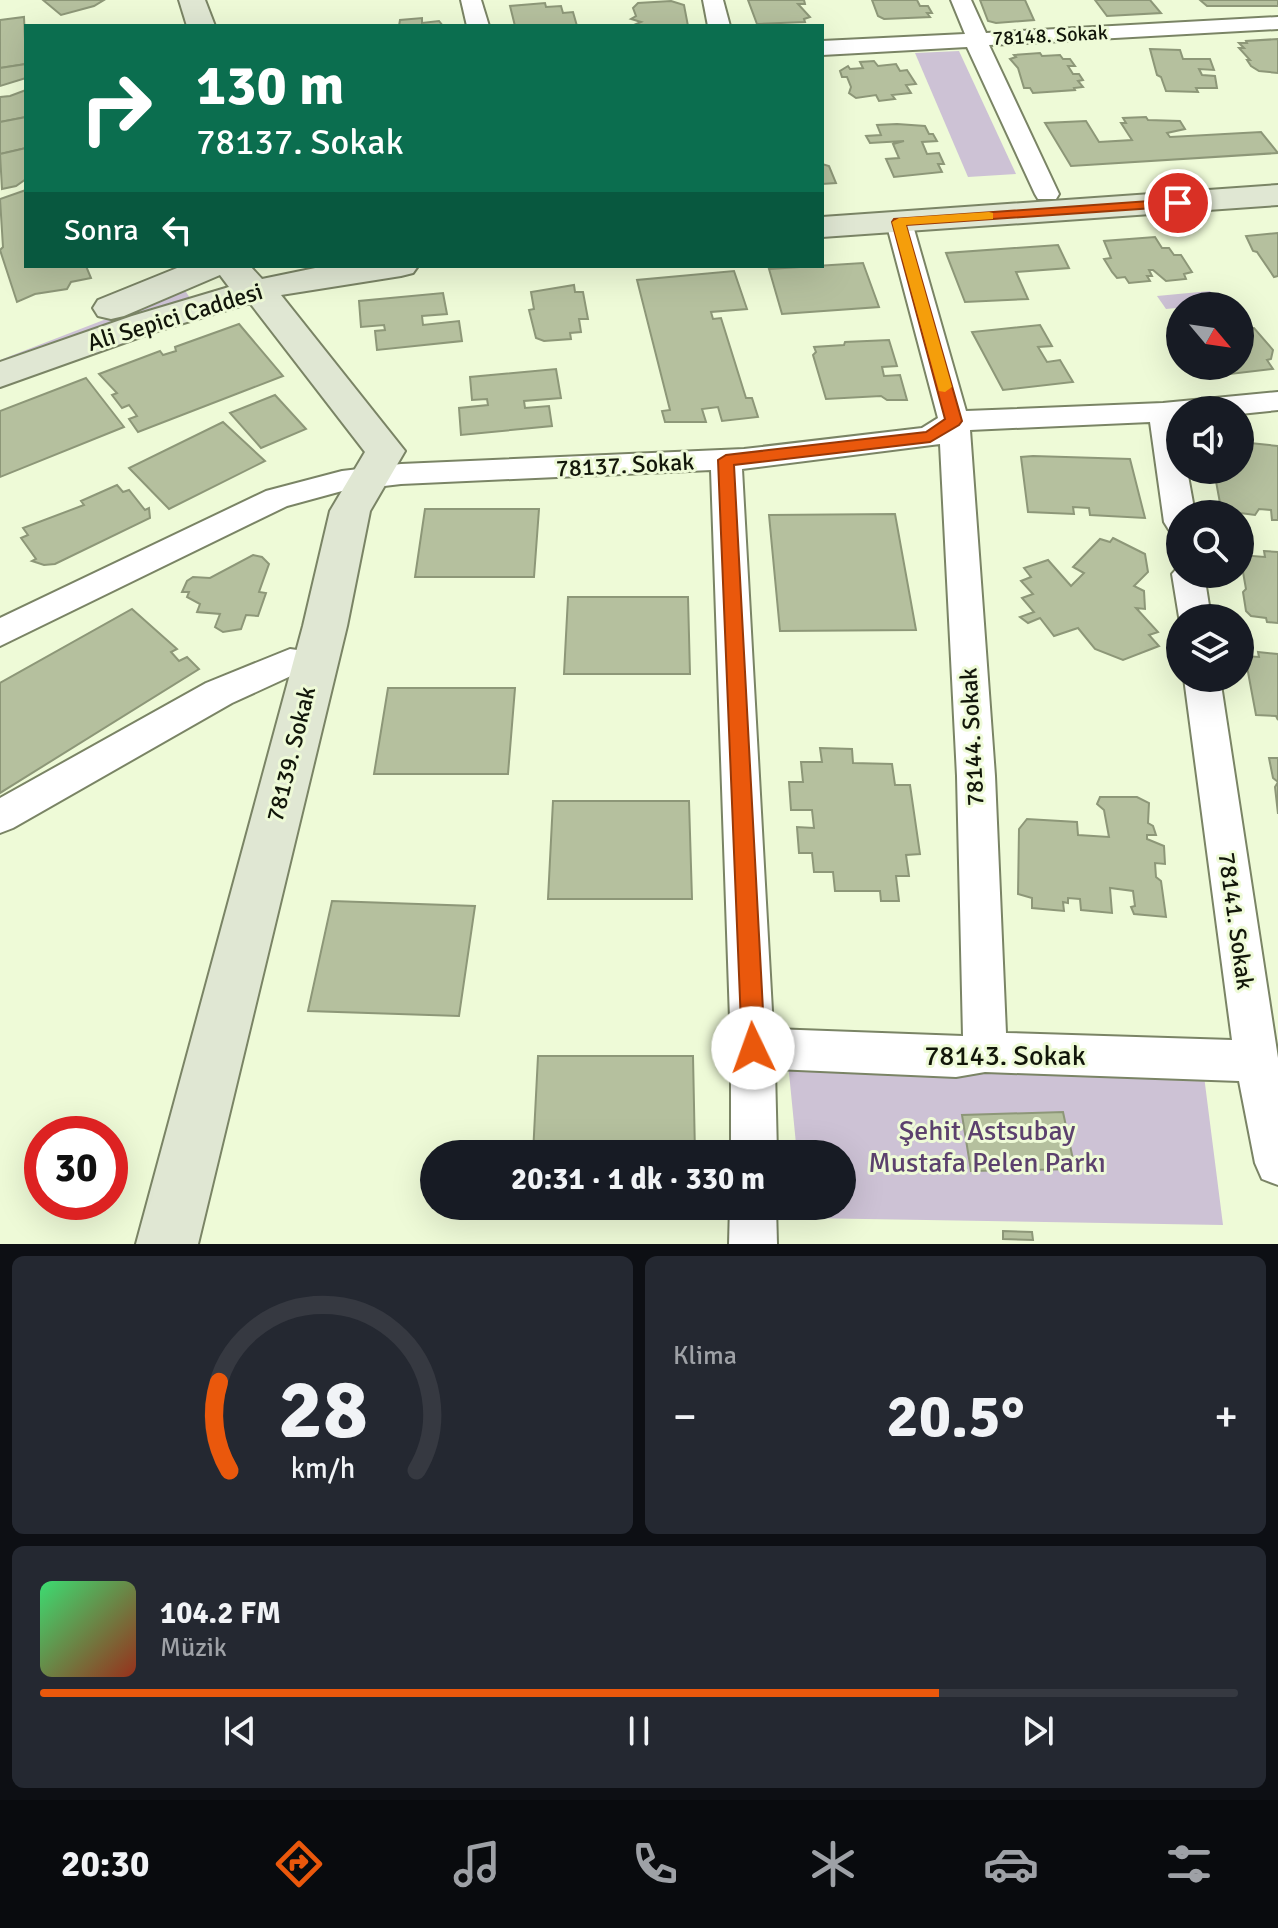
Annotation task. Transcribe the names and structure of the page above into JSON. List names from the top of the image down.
{
  "streets": {
    "main road": ["Ali Sepici Caddesi", "78139. Sokak"],
    "street": [
      "78148. Sokak",
      "78137. Sokak",
      "78144. Sokak",
      "78141. Sokak",
      "78143. Sokak"
    ]
  },
  "crossings": [
    ["Ali Sepici Caddesi", "78139. Sokak"],
    ["78137. Sokak", "78144. Sokak"],
    ["78137. Sokak", "78139. Sokak"],
    ["78144. Sokak", "78143. Sokak"],
    ["78141. Sokak", "78143. Sokak"]
  ],
  "parks": ["Şehit Astsubay Mustafa Pelen Parkı"],
  "north": "bottom right",
  "page": {
    "turn": ["130 m", "78137. Sokak"],
    "then": "Sonra",
    "limit": "30",
    "trip": "20:31 · 1 dk · 330 m",
    "tile": "Klima",
    "heat": ["−", "20.5°", "+"],
    "song": ["104.2 FM", "Müzik"],
    "tabs": "20:30",
    "gauge": ["28", "km/h"]
  }
}
